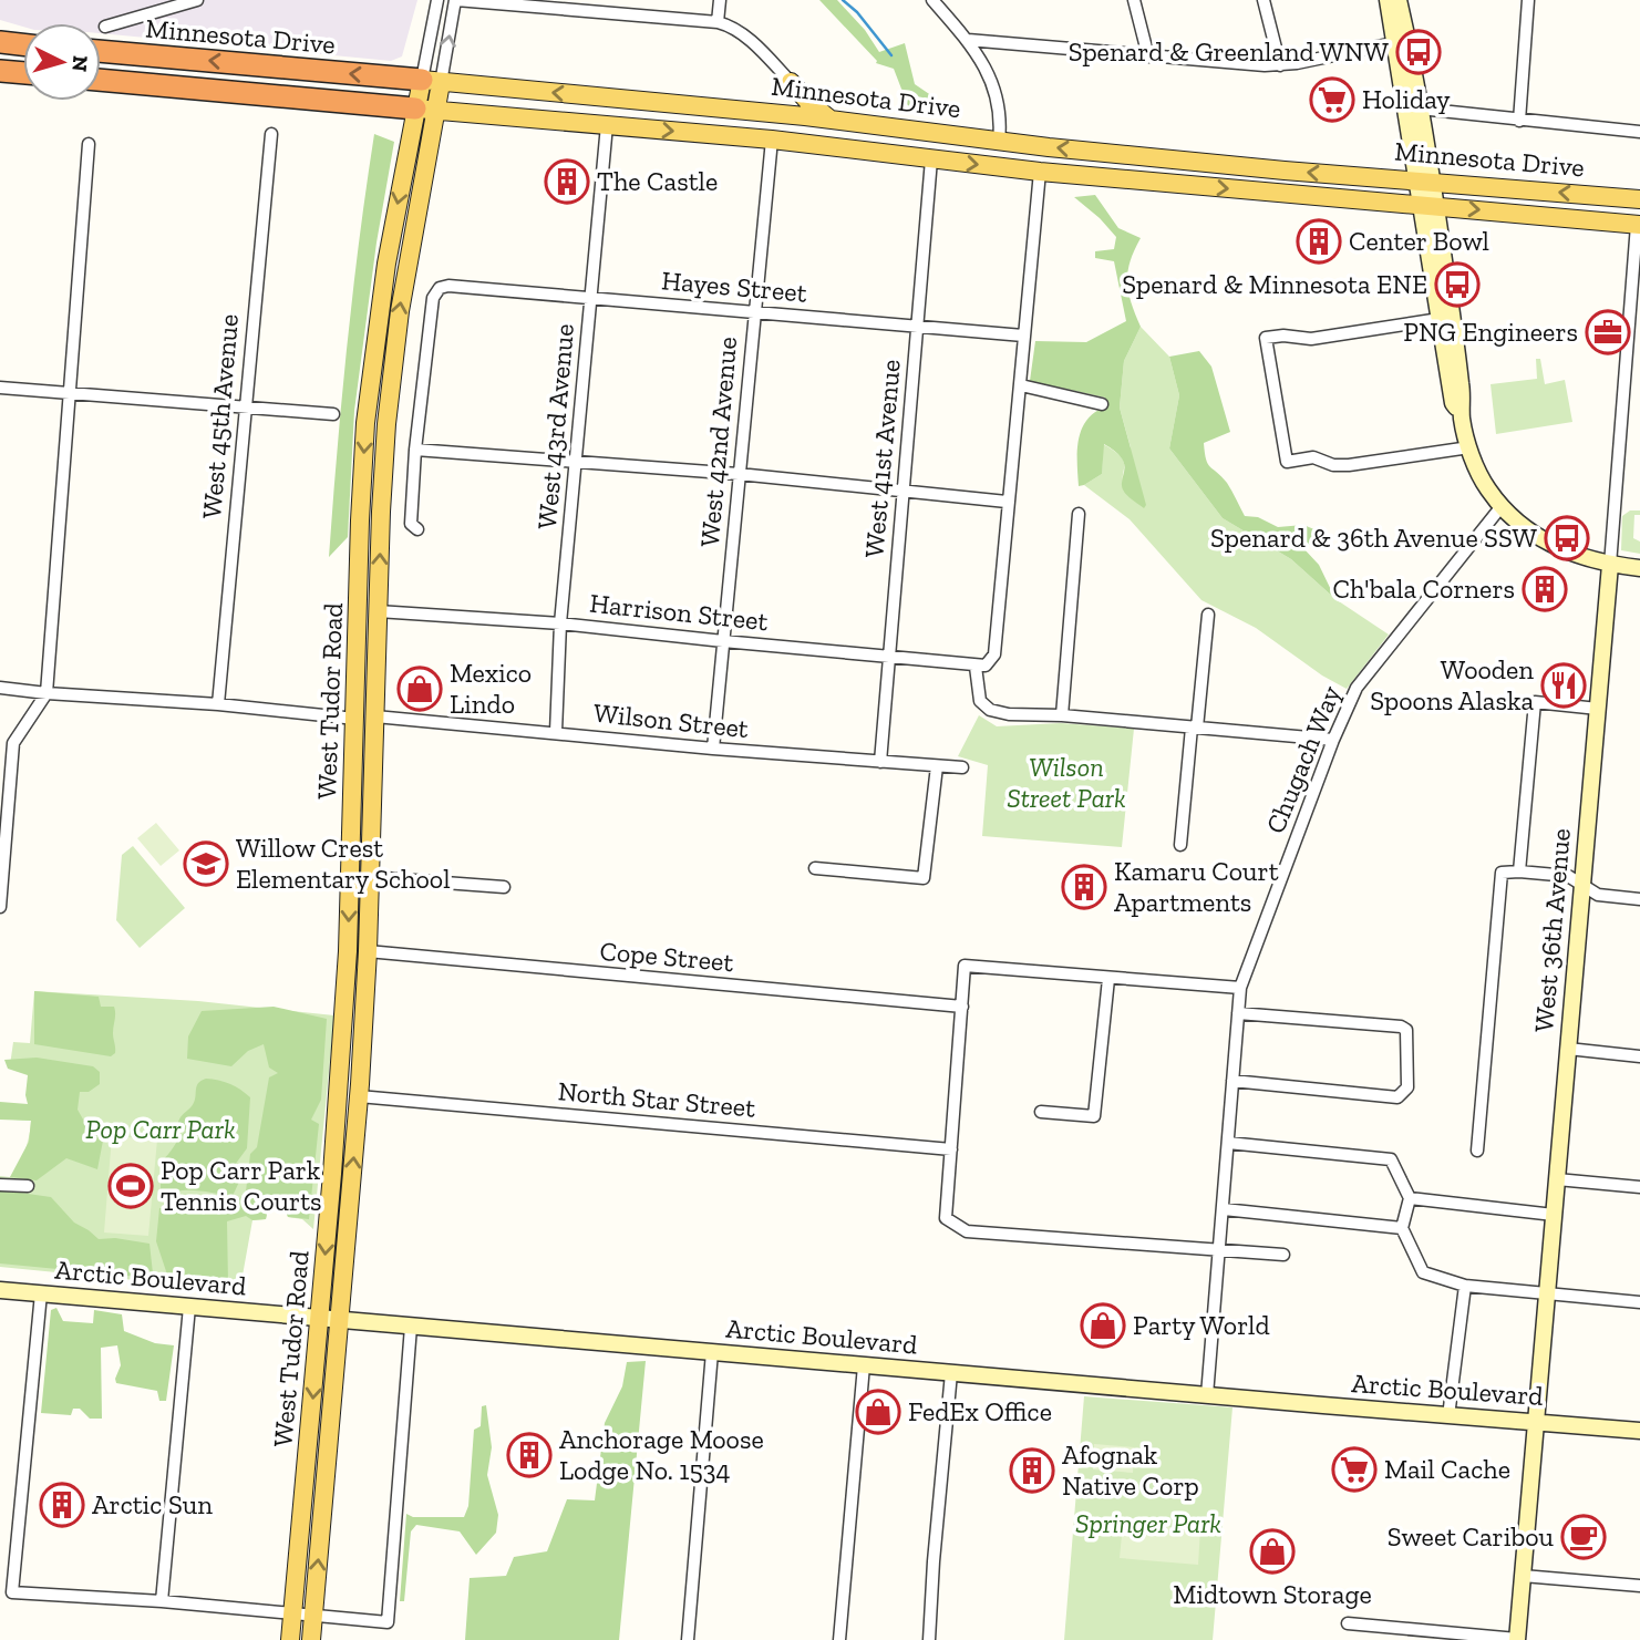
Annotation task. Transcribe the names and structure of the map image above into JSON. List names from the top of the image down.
{
  "streets": {
    "highway": ["Minnesota Drive"],
    "main road": ["West Tudor Road", "West 36th Avenue", "Arctic Boulevard"],
    "street": [
      "Hayes Street",
      "West 45th Avenue",
      "West 43rd Avenue",
      "West 42nd Avenue",
      "West 41st Avenue",
      "Harrison Street",
      "Wilson Street",
      "Chugach Way",
      "Cope Street",
      "North Star Street"
    ]
  },
  "crossings": [
    ["Minnesota Drive", "West 43rd Avenue"],
    ["Minnesota Drive", "West 42nd Avenue"],
    ["Minnesota Drive", "West 41st Avenue"],
    ["Minnesota Drive", "West Tudor Road"],
    ["Minnesota Drive", "West 36th Avenue"],
    ["Hayes Street", "West 43rd Avenue"],
    ["Hayes Street", "West 42nd Avenue"],
    ["Hayes Street", "West 41st Avenue"],
    ["West 43rd Avenue", "Harrison Street"],
    ["West 43rd Avenue", "Wilson Street"],
    ["West 42nd Avenue", "Harrison Street"],
    ["West 42nd Avenue", "Wilson Street"],
    ["West 41st Avenue", "Harrison Street"],
    ["West 41st Avenue", "Wilson Street"],
    ["Harrison Street", "West Tudor Road"],
    ["West Tudor Road", "Wilson Street"],
    ["West Tudor Road", "Cope Street"],
    ["West Tudor Road", "North Star Street"],
    ["West Tudor Road", "Arctic Boulevard"],
    ["Chugach Way", "Arctic Boulevard"],
    ["West 36th Avenue", "Arctic Boulevard"]
  ],
  "parks": ["Wilson Street Park", "Pop Carr Park", "Springer Park"],
  "places": {
    "bus stop": ["Spenard & Greenland WNW", "Spenard & Minnesota ENE", "Spenard & 36th Avenue SSW"],
    "supermarket": ["Holiday", "Mail Cache"],
    "building": [
      "The Castle",
      "Center Bowl",
      "Ch'bala Corners",
      "Kamaru Court Apartments",
      "Anchorage Moose Lodge No. 1534",
      "Afognak Native Corp",
      "Arctic Sun"
    ],
    "office": ["PNG Engineers"],
    "restaurant": ["Wooden Spoons Alaska"],
    "shop": [
      "Mexico Lindo",
      "Party World",
      "FedEx Office",
      "Midtown Storage"
    ],
    "school or university": ["Willow Crest Elementary School"],
    "sports": ["Pop Carr Park Tennis Courts"],
    "cafe": ["Sweet Caribou"]
  },
  "north": "right"
}
